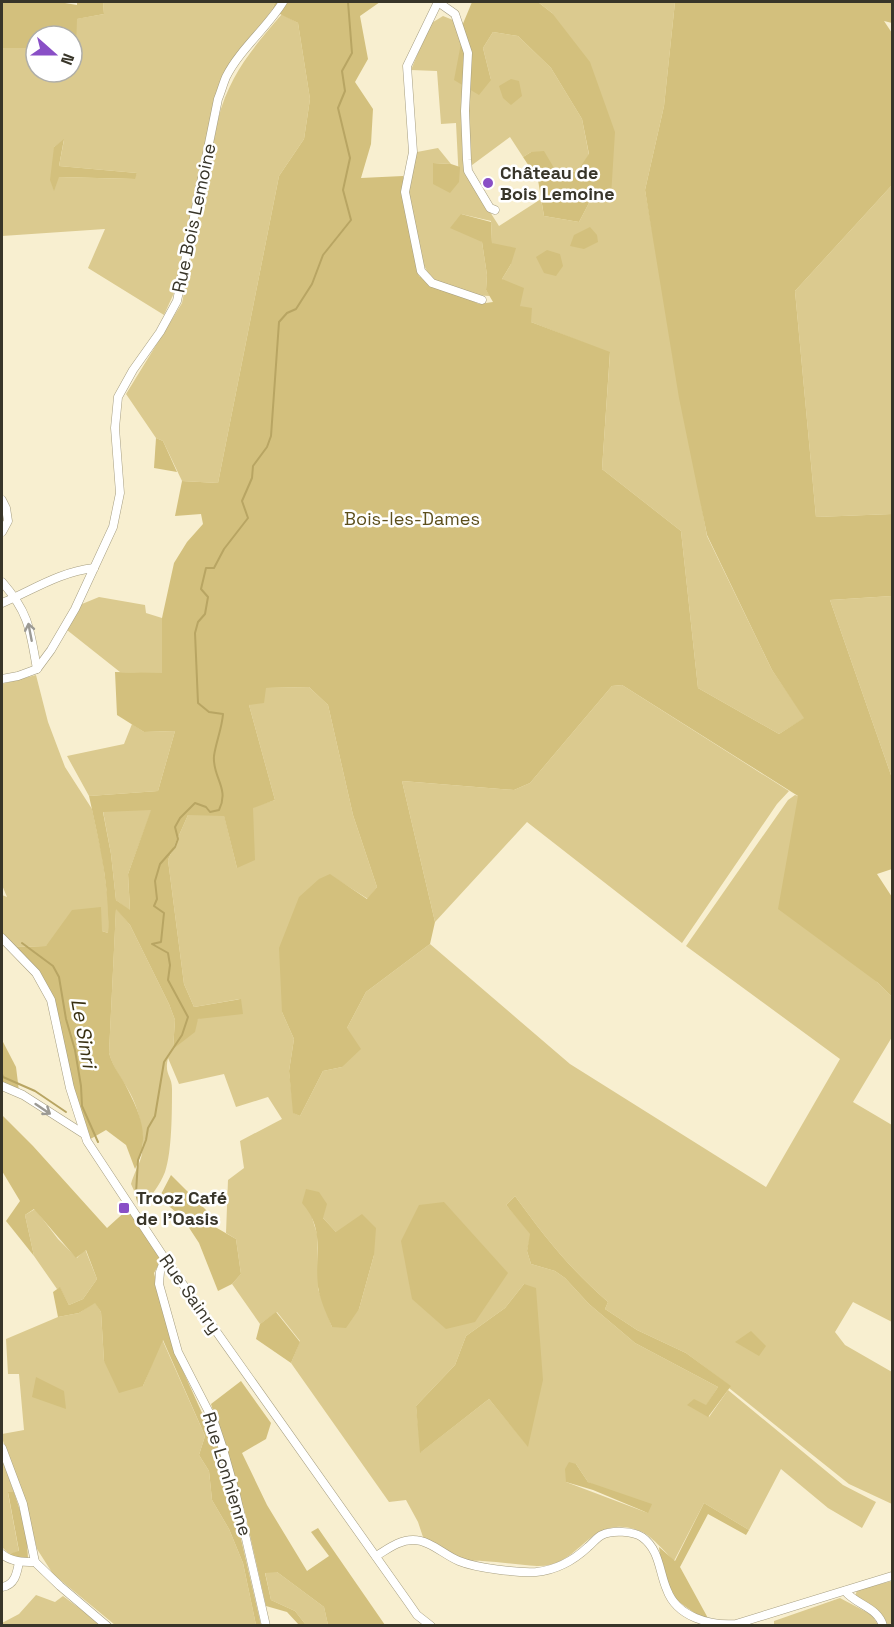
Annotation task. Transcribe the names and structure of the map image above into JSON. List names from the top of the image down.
{
  "streets": {
    "street": ["Rue Bois Lemoine", "Rue Sainry", "Rue Lonhienne"]
  },
  "crossings": [
    ["Rue Sainry", "Rue Lonhienne"]
  ],
  "water": ["Le Sinri"],
  "parks": ["Bois-les-Dames"],
  "places": {
    "other": ["Château de Bois Lemoine"],
    "transit": ["Trooz Café de l'Oasis"]
  },
  "north": "right"
}
